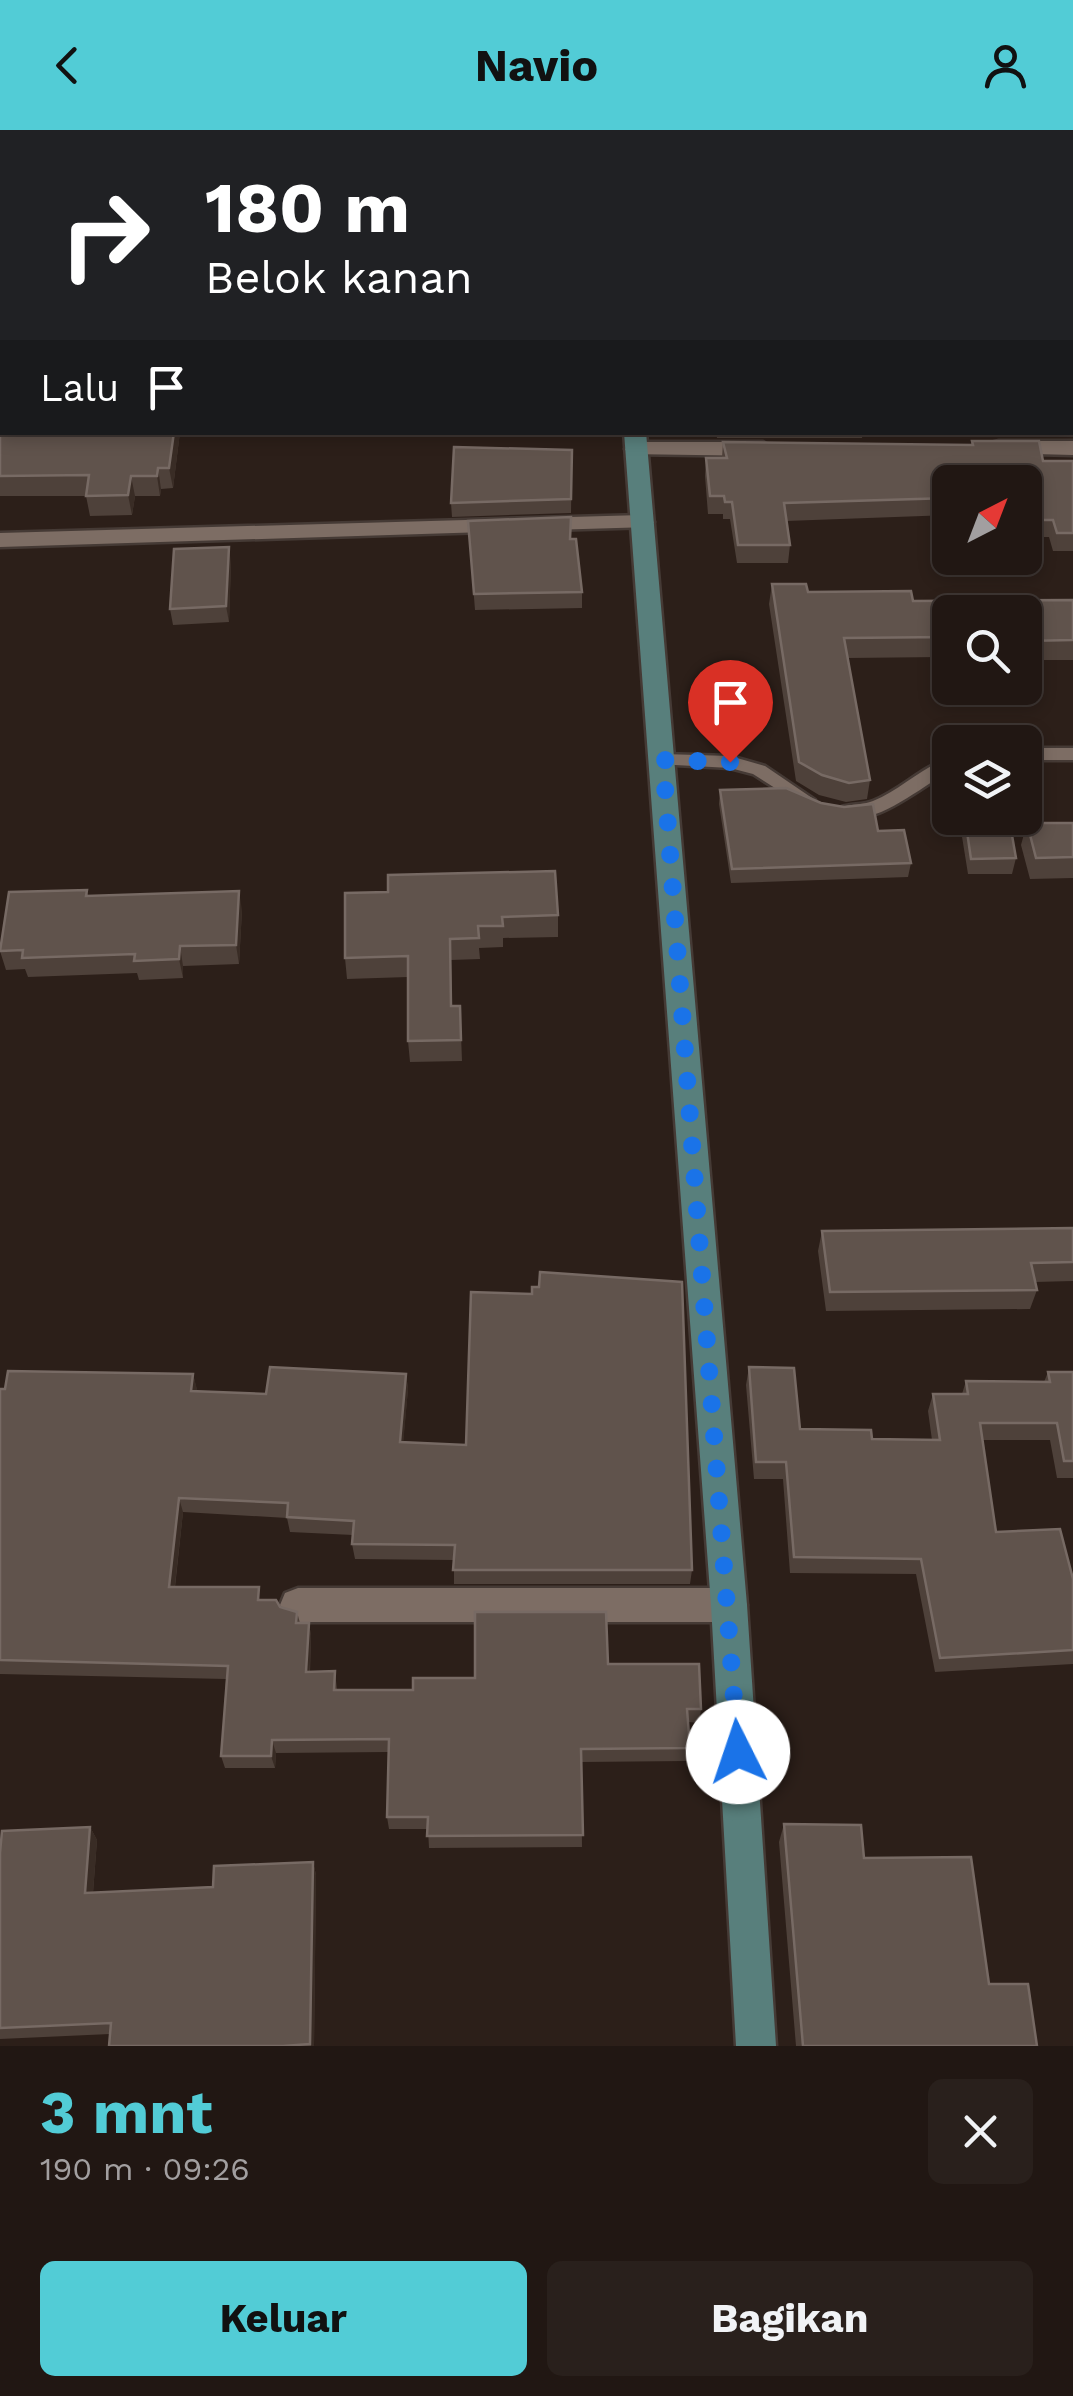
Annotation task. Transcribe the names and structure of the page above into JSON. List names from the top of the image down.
{
  "north": "top right",
  "page": {
    "header": "Navio",
    "turn": ["180 m", "Belok kanan"],
    "then": "Lalu",
    "heading": ["3 mnt", "190 m · 09:26"],
    "buttons": ["Keluar", "Bagikan"]
  }
}
